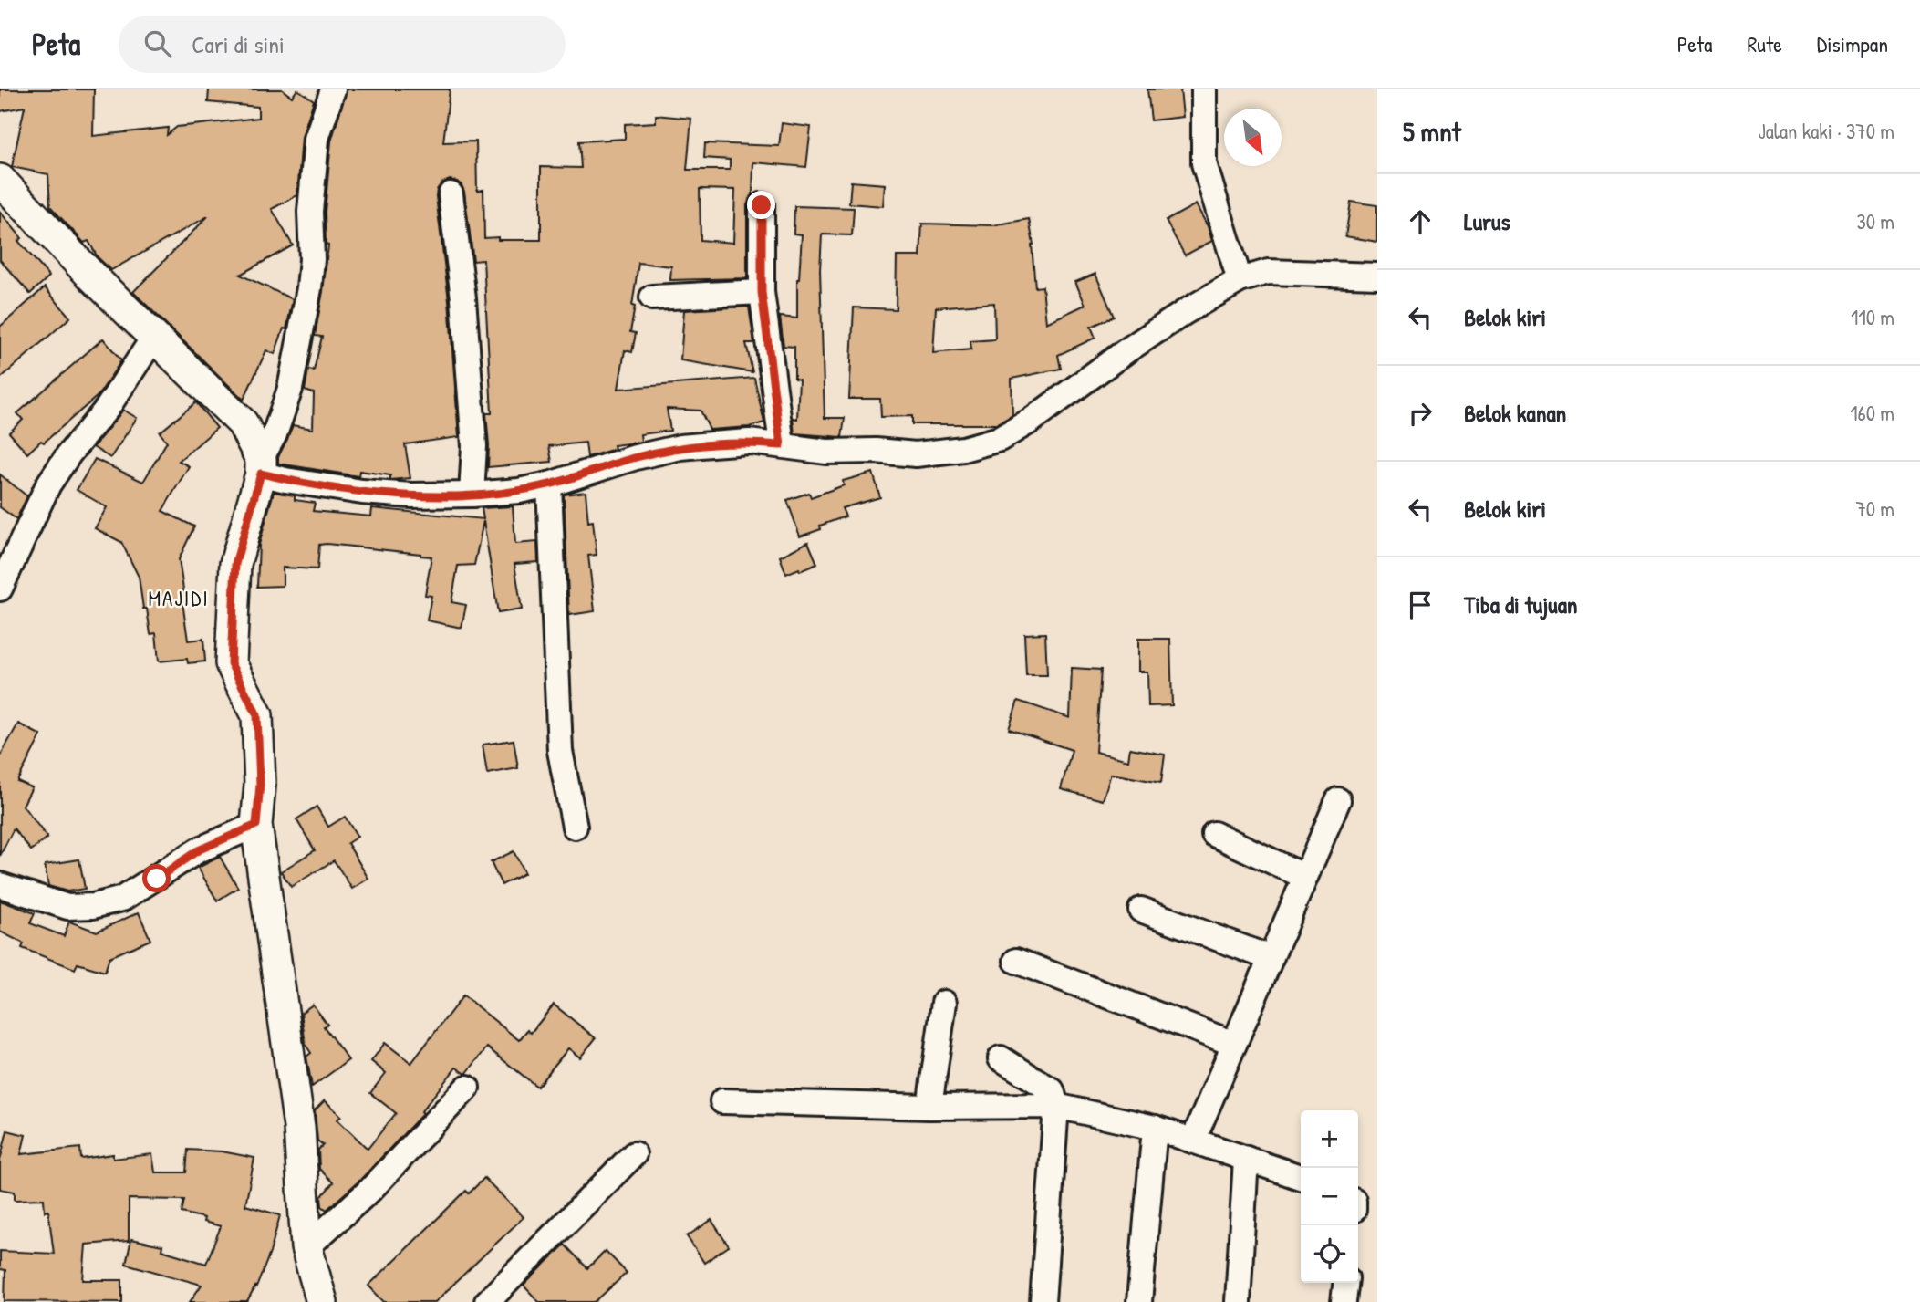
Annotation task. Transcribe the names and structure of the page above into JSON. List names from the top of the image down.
{
  "districts": ["MAJIDI"],
  "north": "bottom right",
  "page": {
    "header": "Peta",
    "search": "Cari di sini",
    "nav": ["Peta", "Rute", "Disimpan"],
    "heading": ["5 mnt", "Jalan kaki · 370 m"],
    "list": [
      ["Lurus", "30 m"],
      ["Belok kiri", "110 m"],
      ["Belok kanan", "160 m"],
      ["Belok kiri", "70 m"],
      "Tiba di tujuan"
    ],
    "map_buttons": ["+", "−"]
  }
}
